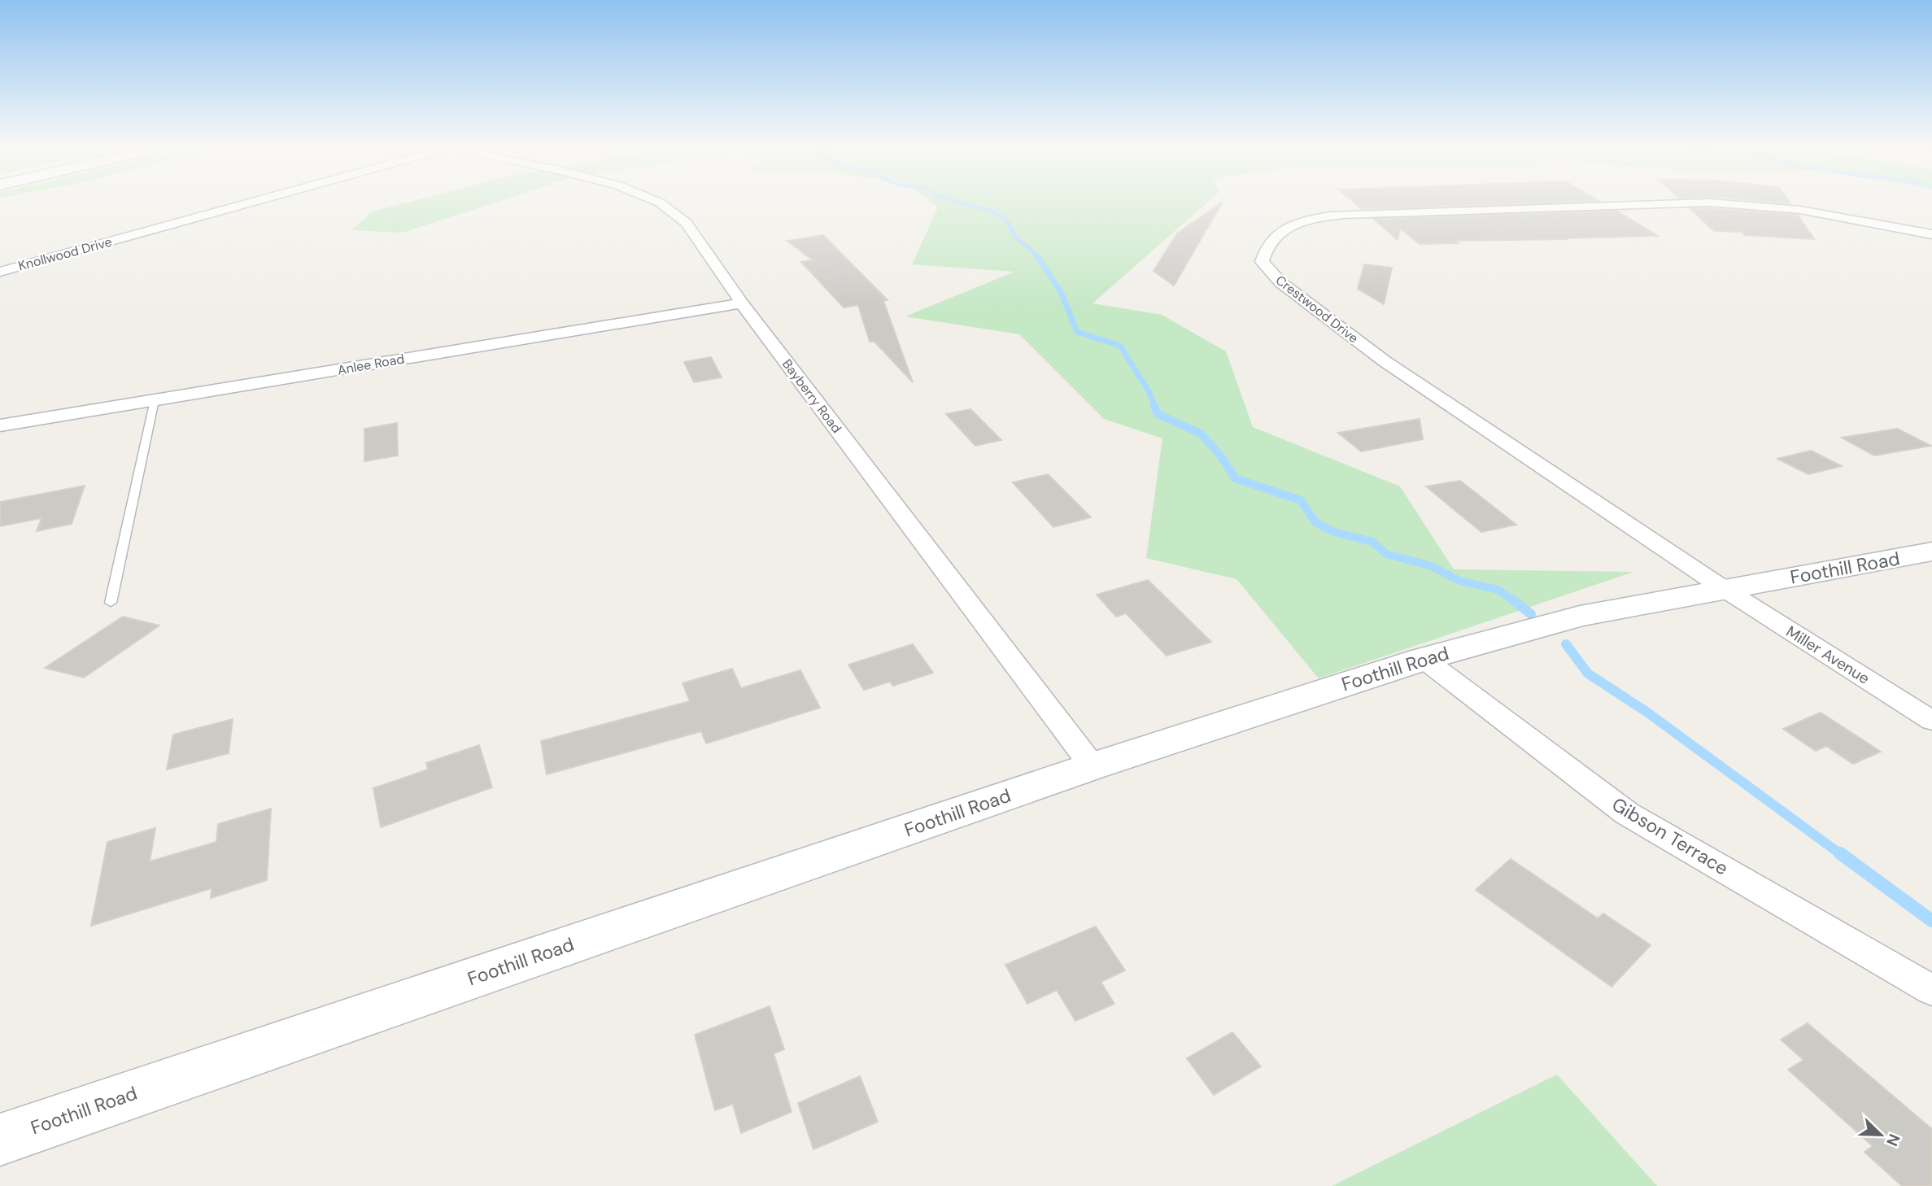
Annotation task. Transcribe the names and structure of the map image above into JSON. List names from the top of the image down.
{
  "streets": {
    "street": [
      "Knollwood Drive",
      "Crestwood Drive",
      "Anlee Road",
      "Bayberry Road",
      "Foothill Road",
      "Miller Avenue",
      "Gibson Terrace"
    ]
  },
  "crossings": [
    ["Crestwood Drive", "Foothill Road"],
    ["Crestwood Drive", "Miller Avenue"],
    ["Anlee Road", "Bayberry Road"],
    ["Bayberry Road", "Foothill Road"],
    ["Foothill Road", "Miller Avenue"],
    ["Foothill Road", "Gibson Terrace"]
  ],
  "north": "bottom right"
}
